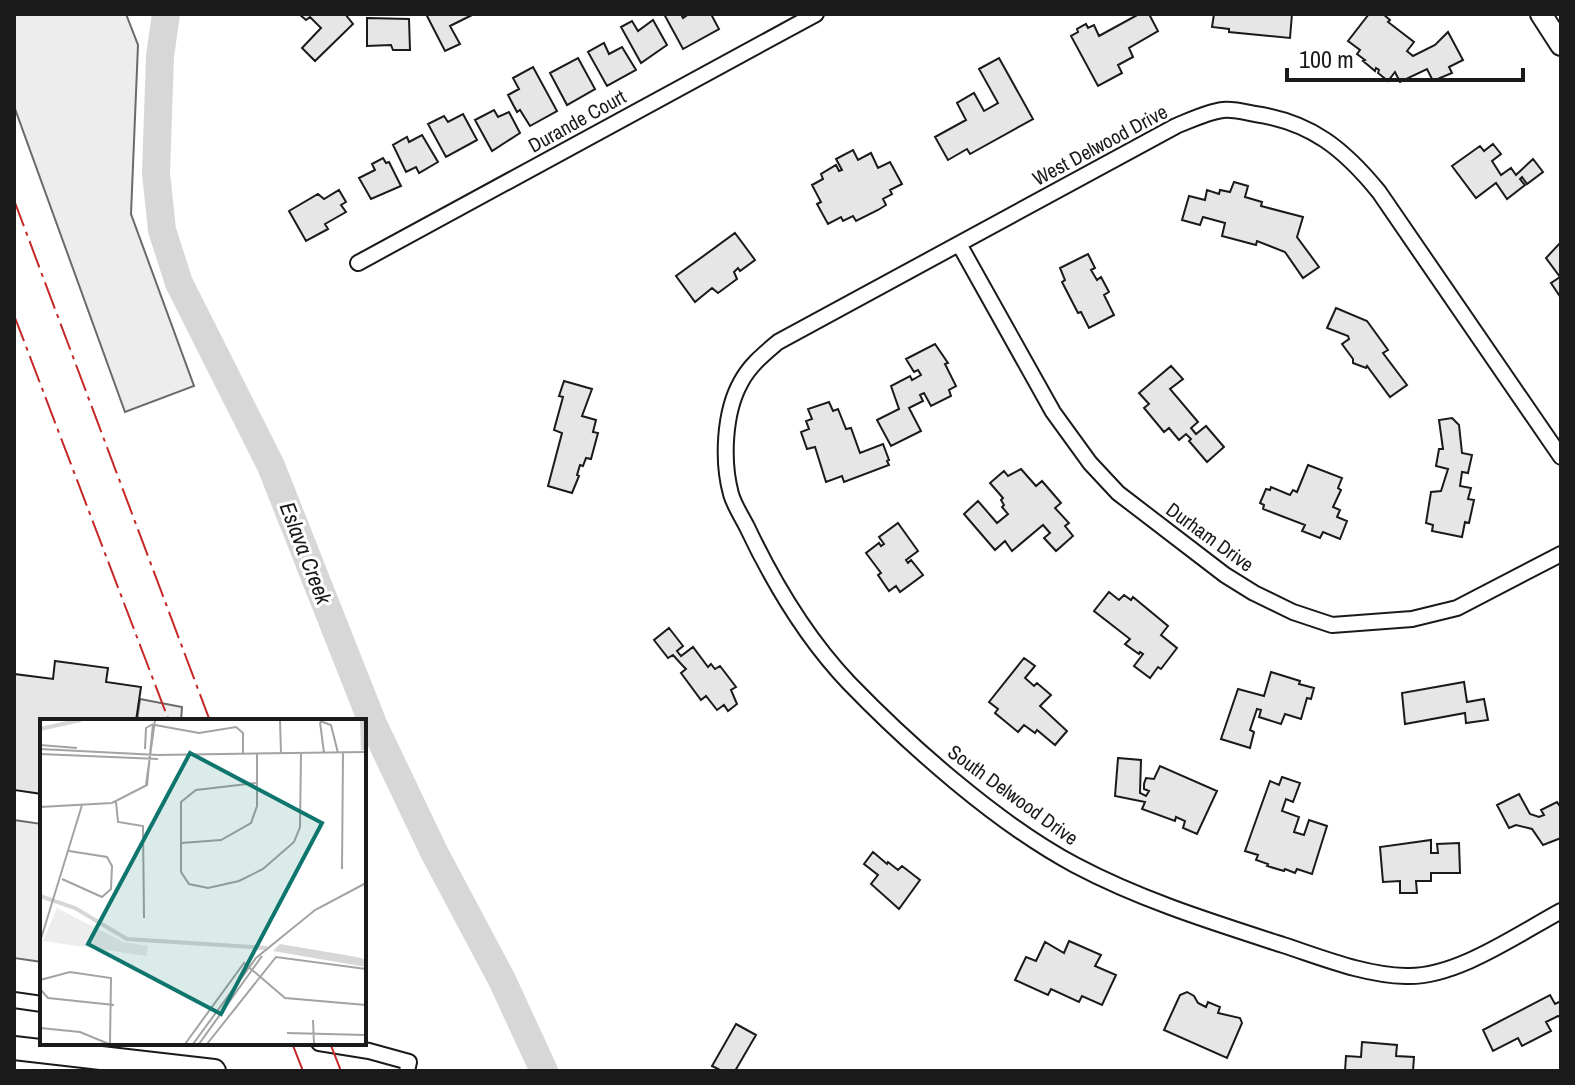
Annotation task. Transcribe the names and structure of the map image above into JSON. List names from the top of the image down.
{
  "streets": {
    "street": [
      "Durande Court",
      "West Delwood Drive",
      "Durham Drive",
      "South Delwood Drive"
    ]
  },
  "crossings": [
    ["West Delwood Drive", "Durham Drive"],
    ["West Delwood Drive", "South Delwood Drive"]
  ],
  "water": ["Eslava Creek"],
  "scale_bar": "100 m"
}
